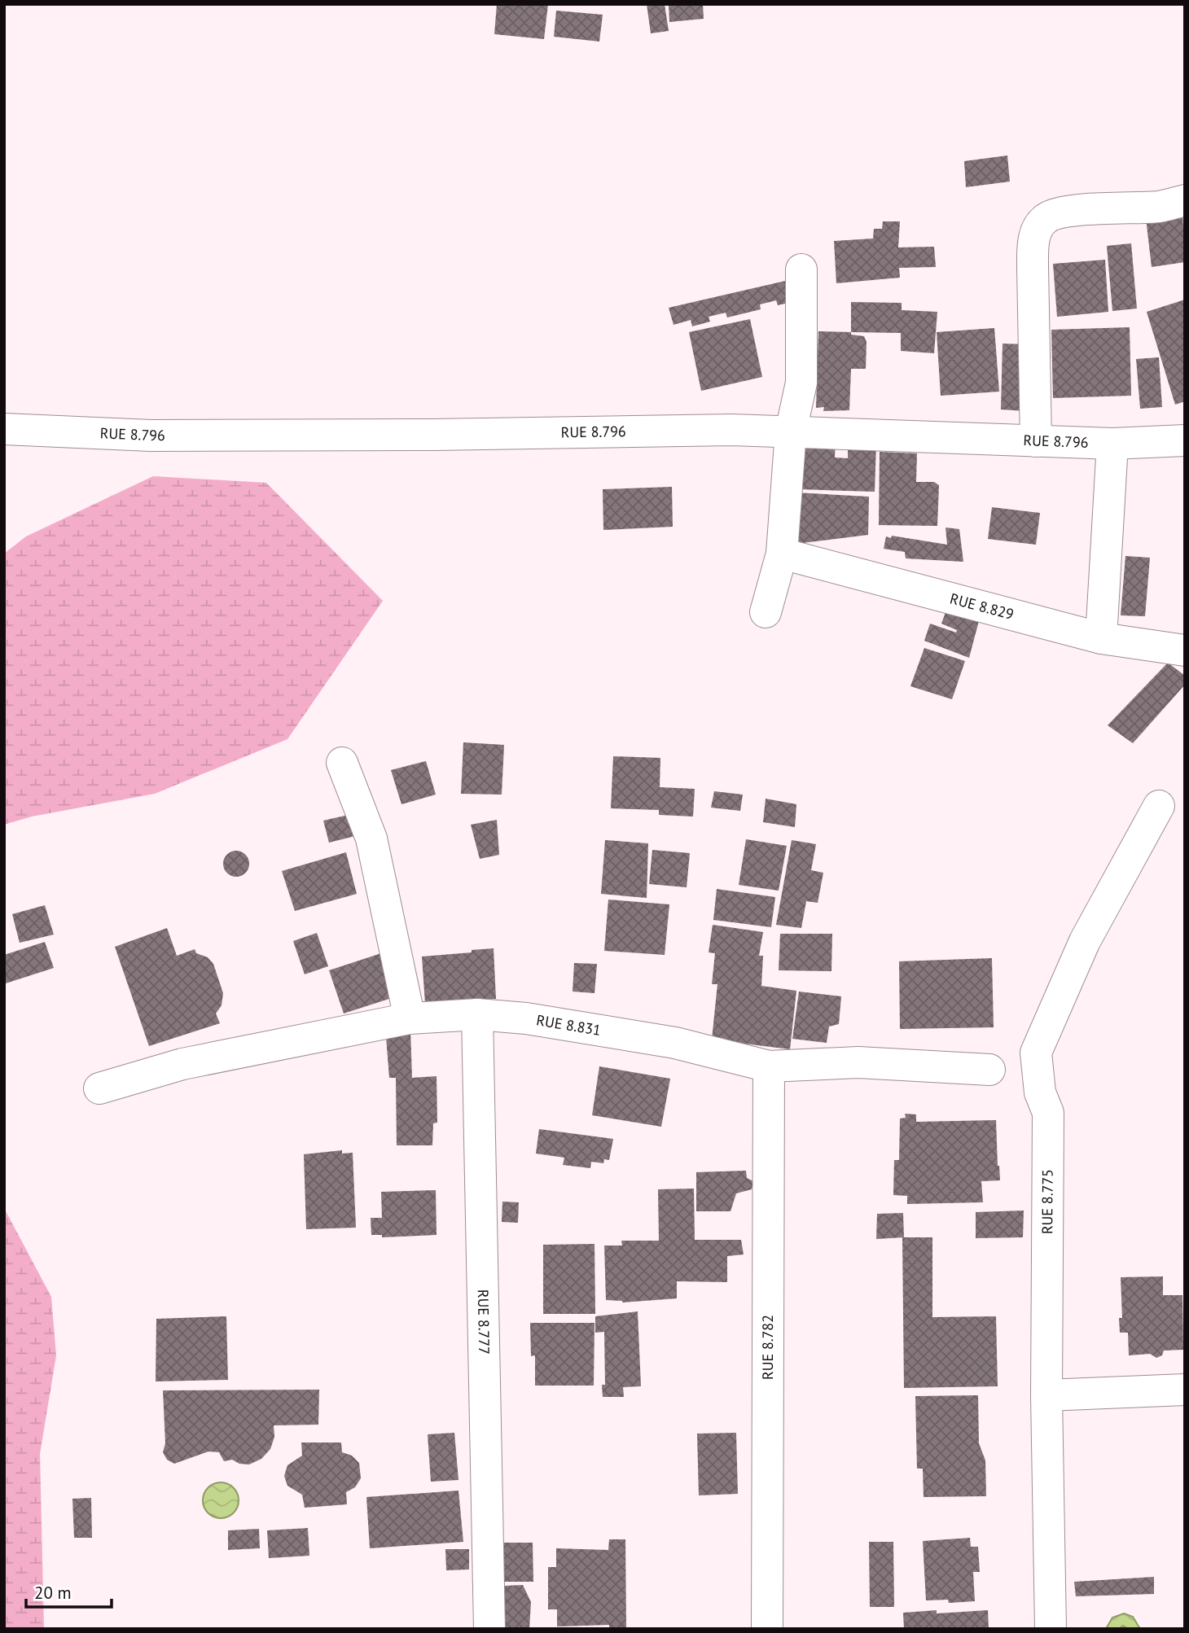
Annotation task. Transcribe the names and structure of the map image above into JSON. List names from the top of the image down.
{
  "streets": {
    "street": [
      "RUE 8.796",
      "RUE 8.829",
      "RUE 8.831",
      "RUE 8.775",
      "RUE 8.777",
      "RUE 8.782"
    ]
  },
  "crossings": [
    ["RUE 8.831", "RUE 8.777"],
    ["RUE 8.831", "RUE 8.782"]
  ],
  "scale_bar": "20 m"
}
